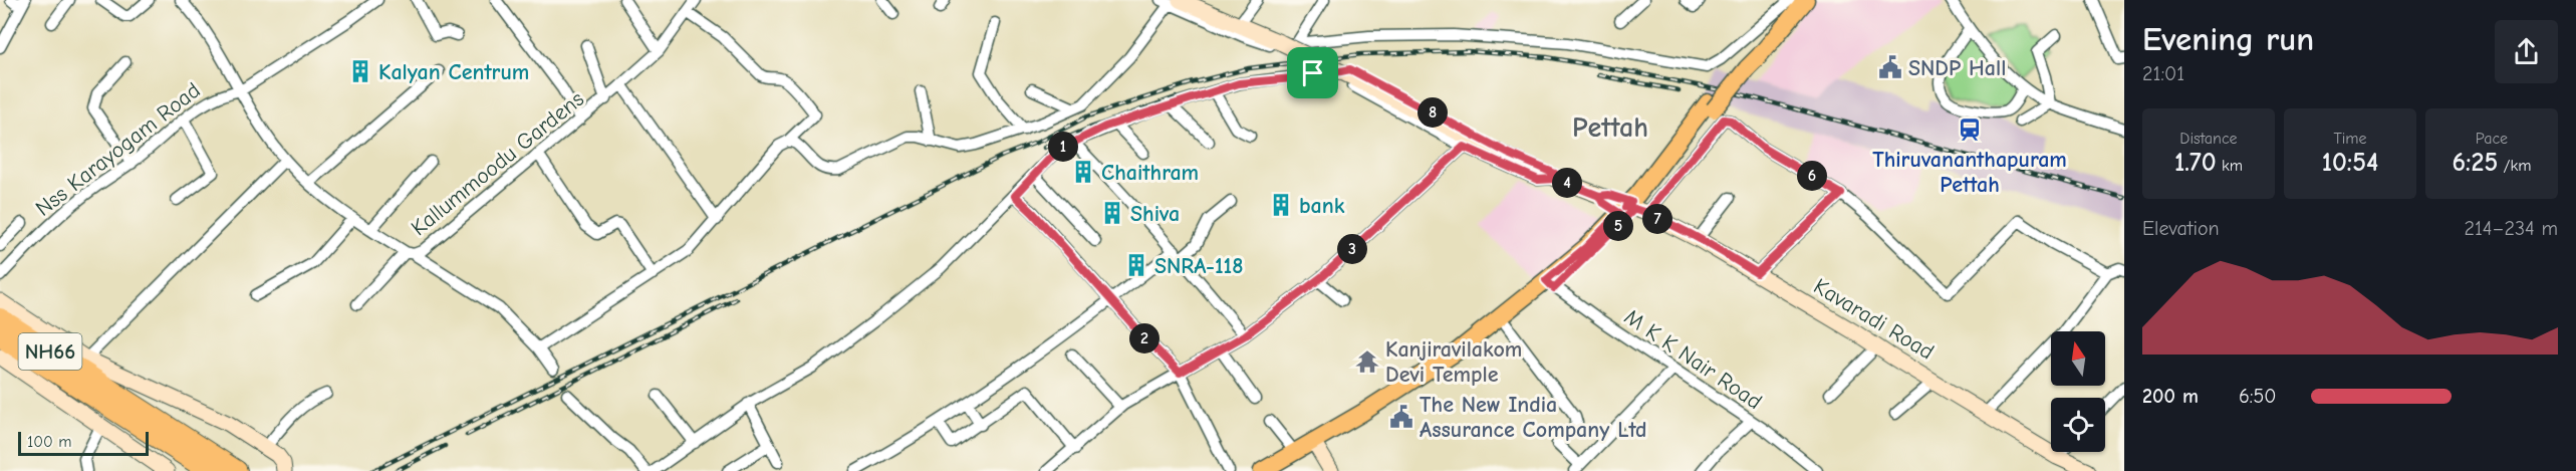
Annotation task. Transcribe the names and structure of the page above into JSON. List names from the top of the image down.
{
  "streets": {
    "highway": ["NH66"],
    "main road": ["Kavaradi Road"],
    "street": ["Nss Karayogam Road", "Kallummoodu Gardens", "M K K Nair Road"]
  },
  "crossings": [
    ["Nss Karayogam Road", "Kallummoodu Gardens"]
  ],
  "districts": ["Pettah"],
  "places": {
    "public building": ["SNDP Hall", "The New India Assurance Company Ltd"],
    "building": [
      "Kalyan Centrum",
      "Chaithram",
      "bank",
      "Shiva",
      "SNRA-118"
    ],
    "station": ["Thiruvananthapuram Pettah"],
    "temple": ["Kanjiravilakom Devi Temple"]
  },
  "scale_bar": "100 m",
  "north": "top",
  "page": {
    "heading": ["Evening run", "21:01"],
    "pins": [
      "8",
      "1",
      "6",
      "4",
      "7",
      "5",
      "3",
      "2"
    ],
    "stats": [
      ["Distance", "1.70 km"],
      ["Time", "10:54"],
      ["Pace", "6:25 /km"]
    ],
    "chart": ["Elevation", "214–234 m"],
    "list": [
      {
        "name": "200 m",
        "note": "6:50"
      }
    ],
    "scale": "100 m"
  }
}
